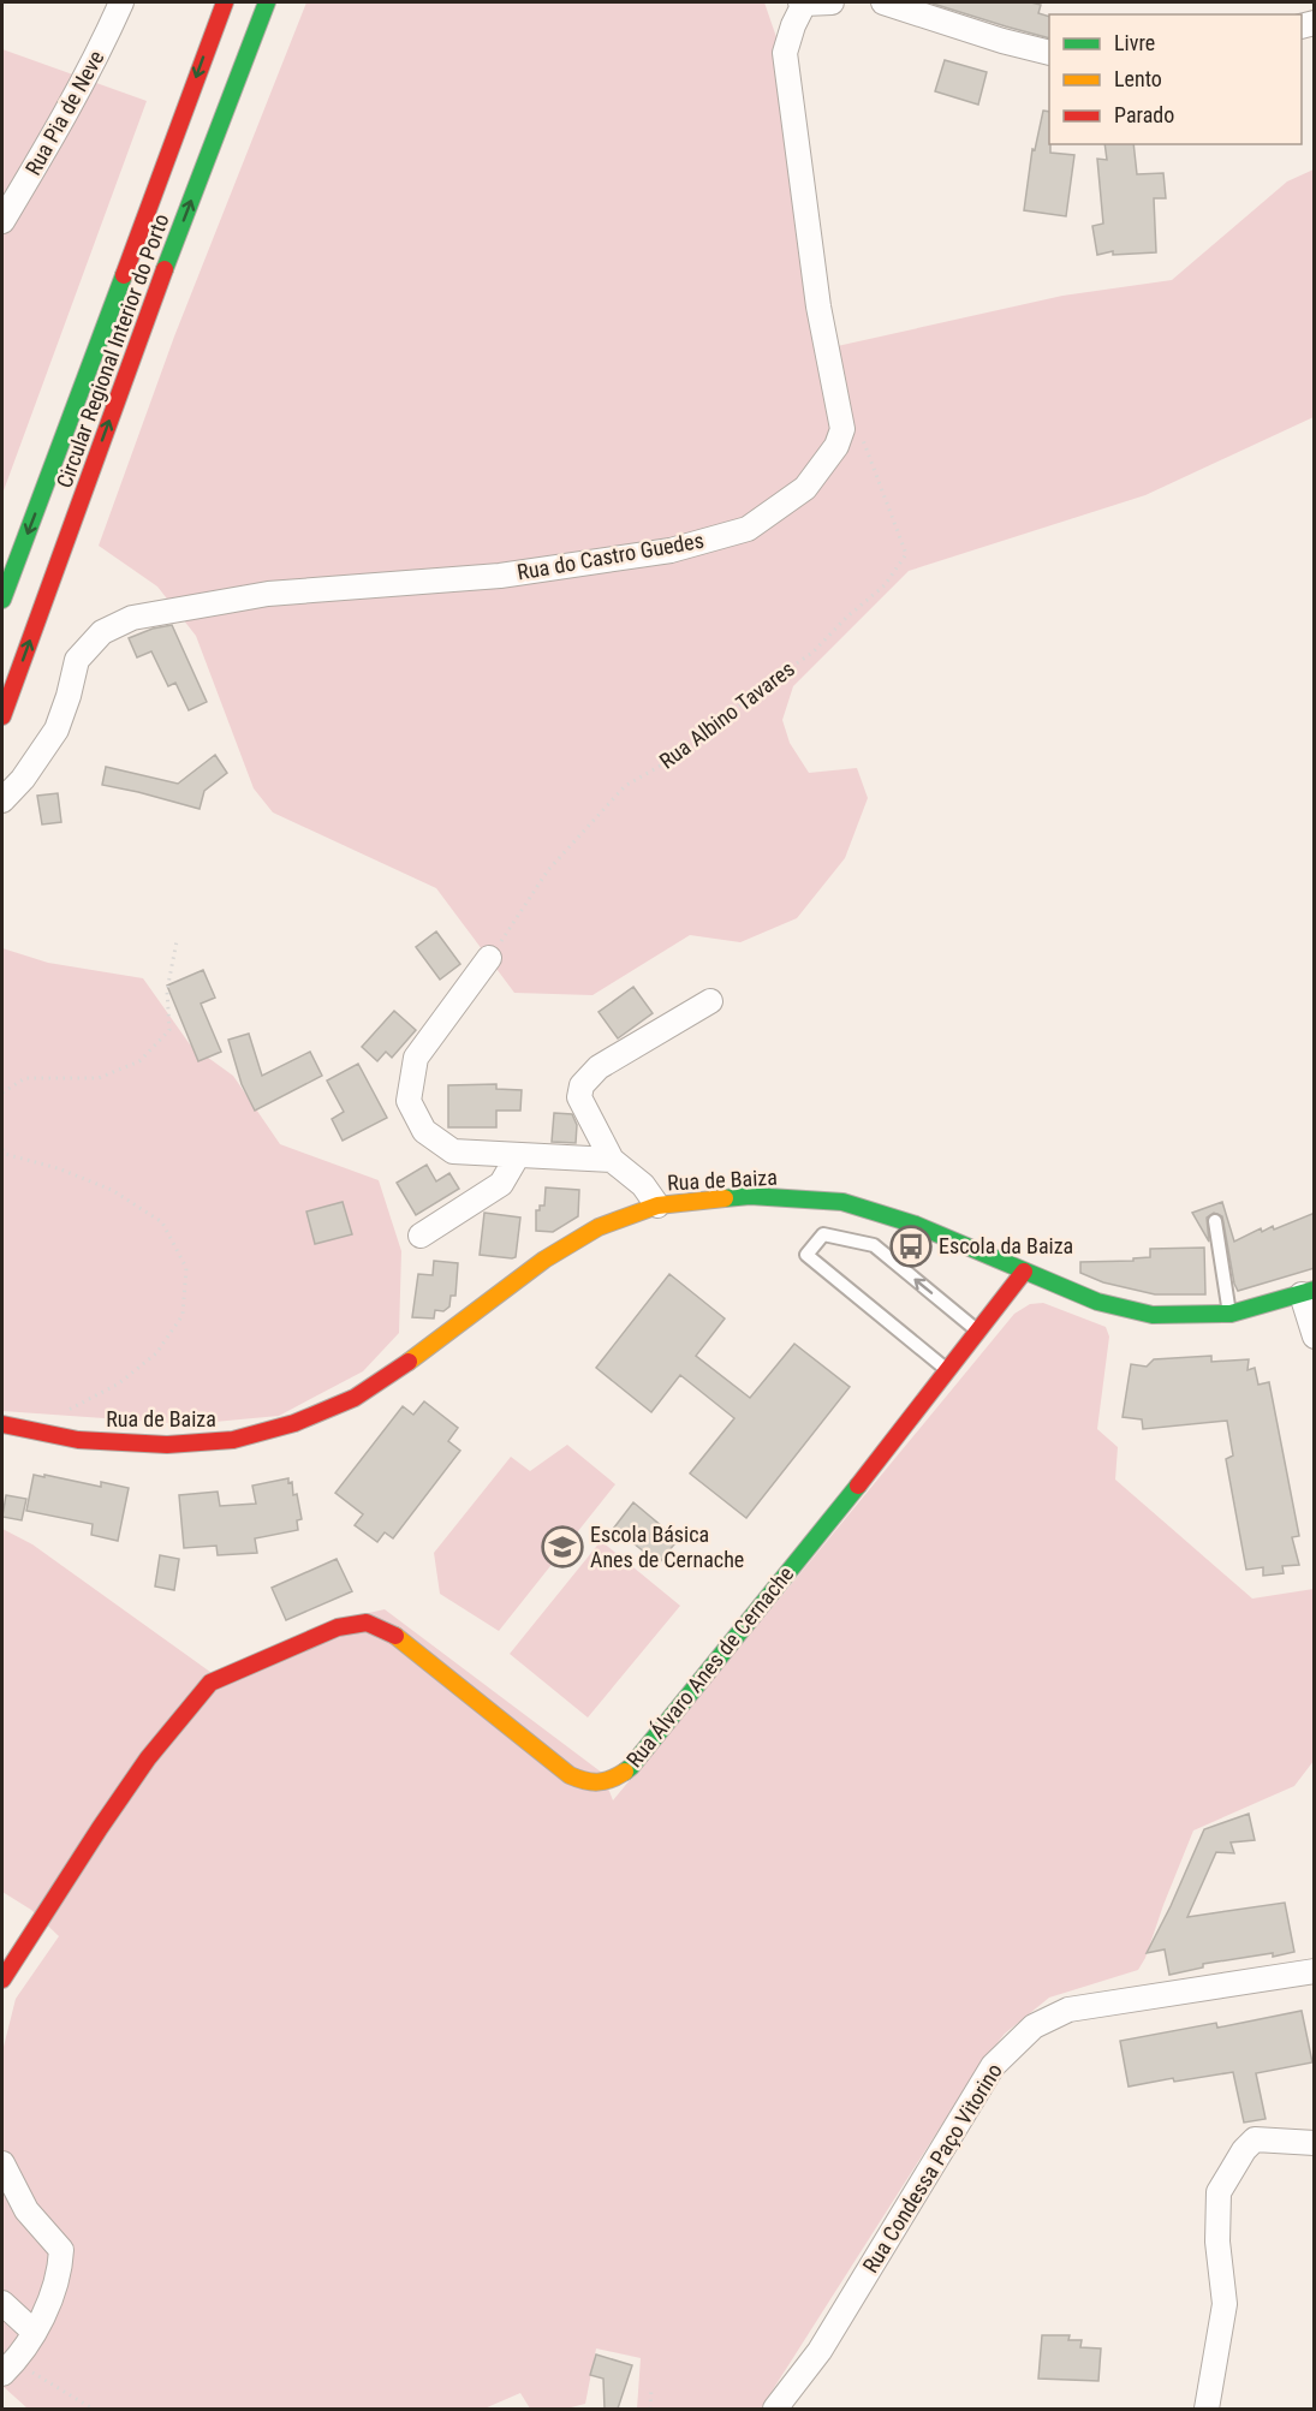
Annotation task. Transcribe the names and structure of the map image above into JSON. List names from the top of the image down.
{
  "streets": {
    "main road": ["Circular Regional Interior do Porto", "Rua de Baiza", "Rua Álvaro Anes de Cernache"],
    "street": ["Rua Pia de Neve", "Rua do Castro Guedes", "Rua Condessa Paço Vitorino"],
    "path": ["Rua Albino Tavares"]
  },
  "crossings": [
    ["Rua do Castro Guedes", "Rua Albino Tavares"],
    ["Rua de Baiza", "Rua Álvaro Anes de Cernache"]
  ],
  "places": {
    "bus stop": ["Escola da Baiza"],
    "school or university": ["Escola Básica Anes de Cernache"]
  },
  "legend": ["Livre", "Lento", "Parado"]
}
